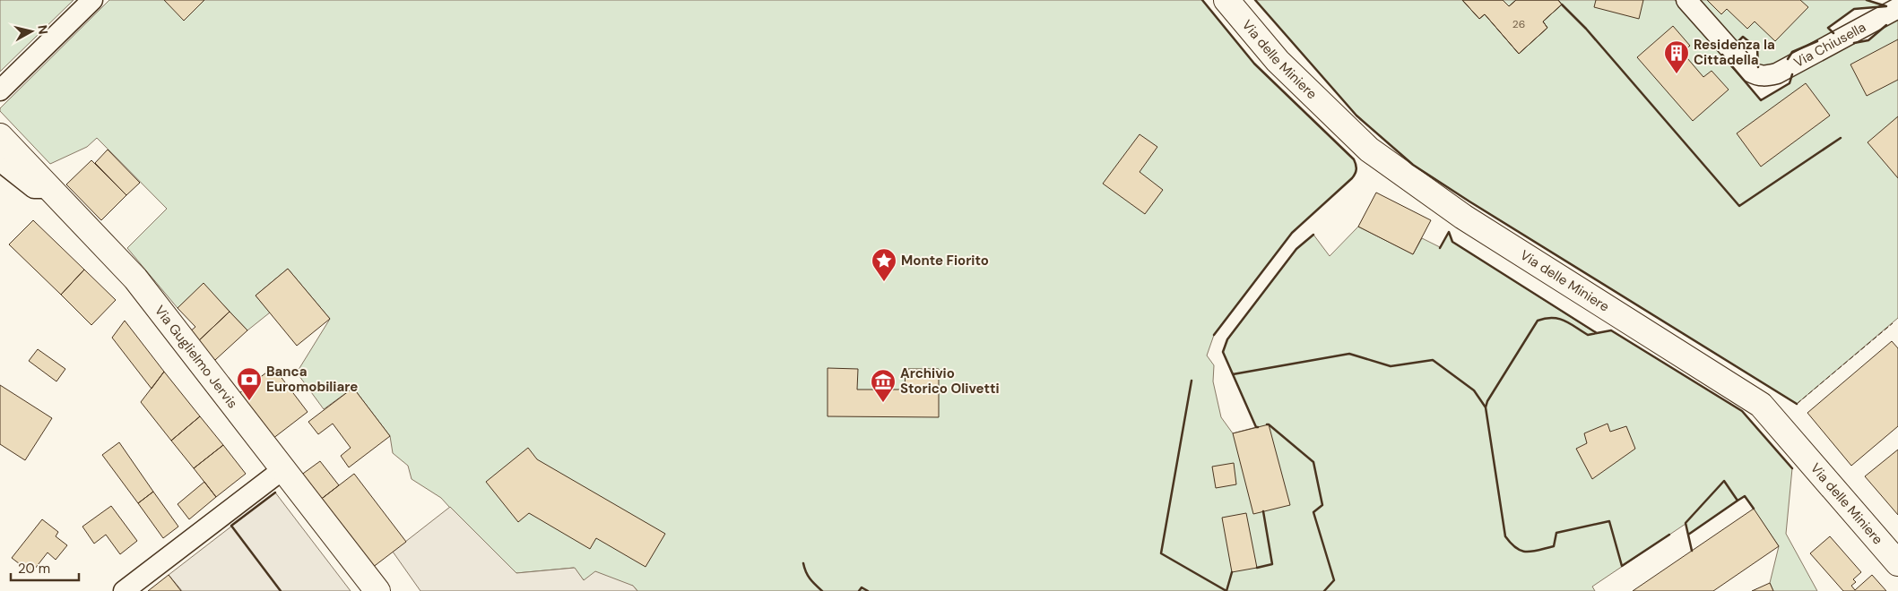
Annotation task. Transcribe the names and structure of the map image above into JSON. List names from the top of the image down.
{
  "streets": {
    "street": ["Via Chiusella", "Via delle Miniere", "Via Guglielmo Jervis"]
  },
  "places": {
    "building": ["Residenza la Cittadella"],
    "place": ["Monte Fiorito"],
    "bank": ["Banca Euromobiliare"],
    "museum": ["Archivio Storico Olivetti"]
  },
  "house_numbers": ["26"],
  "scale_bar": "20 m",
  "north": "right"
}
